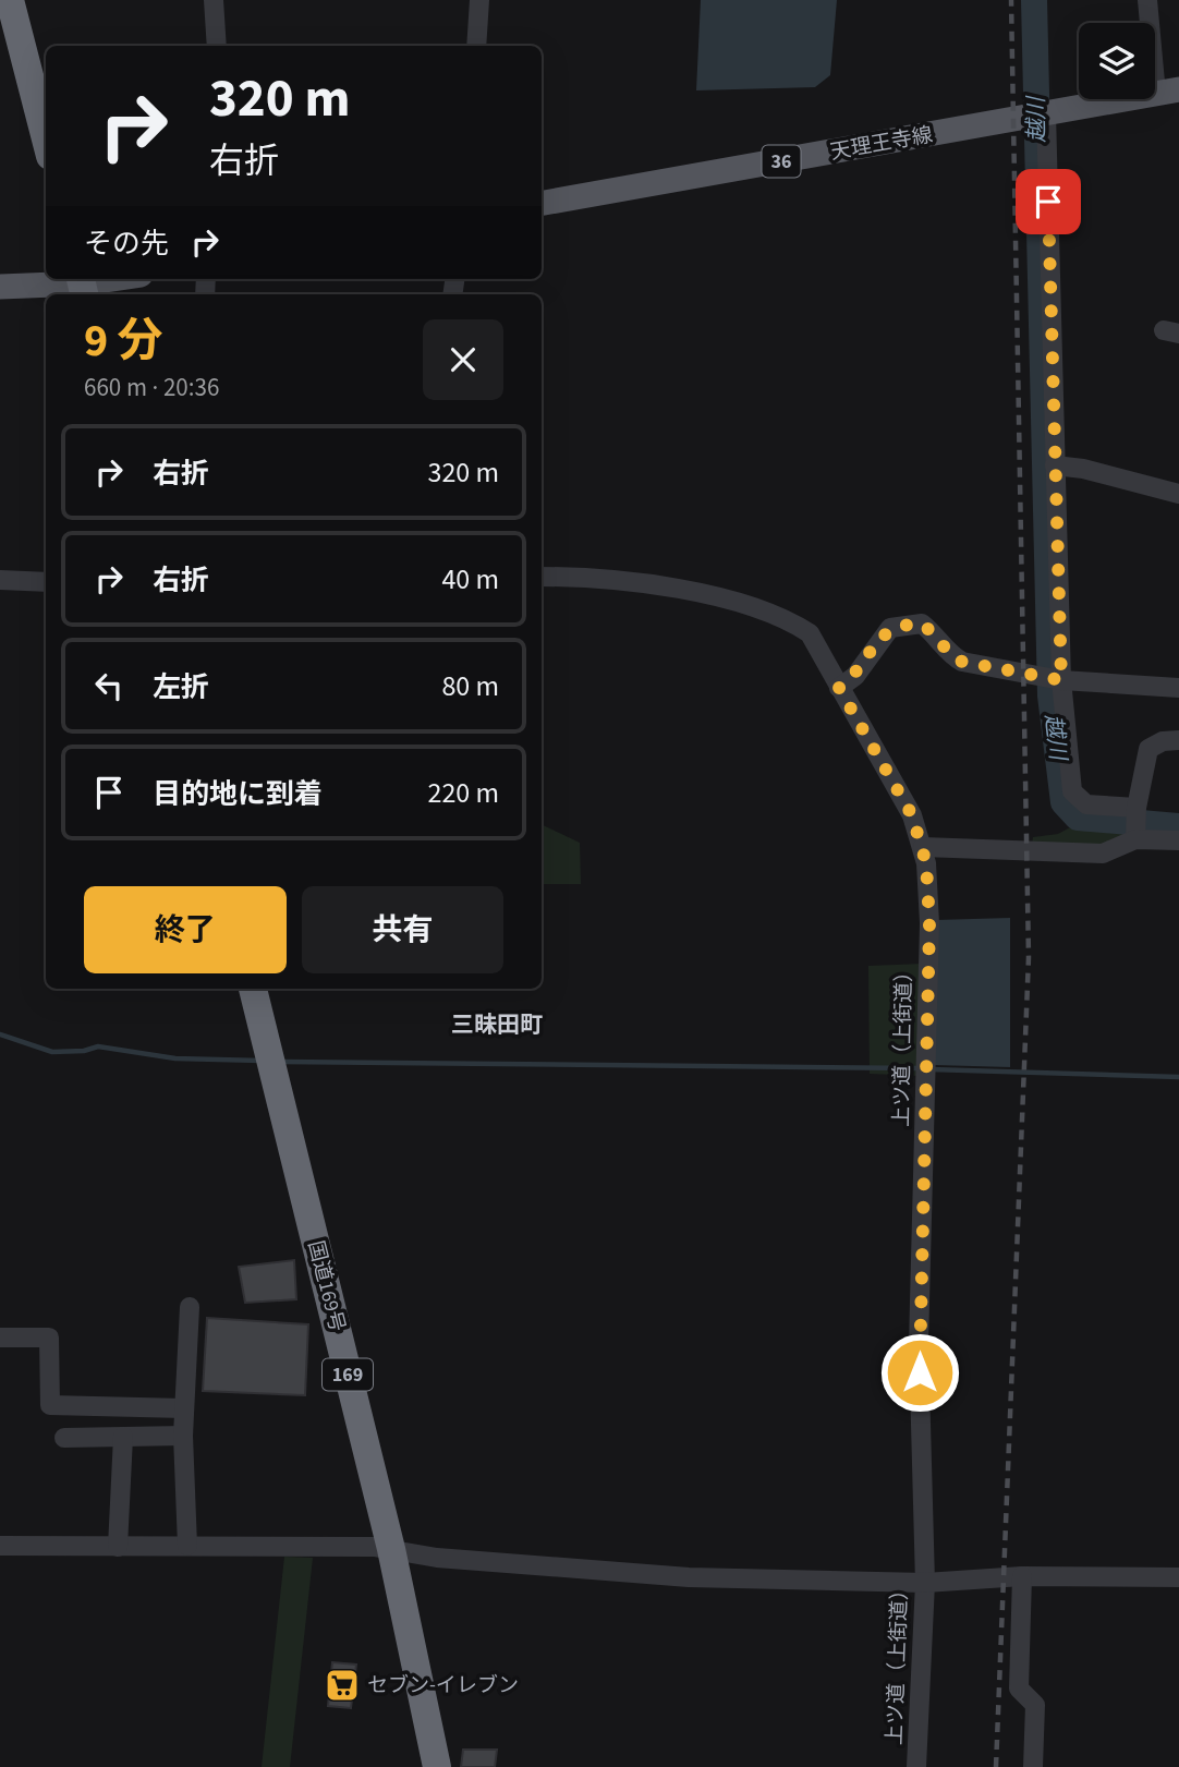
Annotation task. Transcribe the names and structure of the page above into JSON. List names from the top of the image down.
{
  "streets": {
    "highway": ["国道169号", "169"],
    "main road": ["天理王寺線", "36"],
    "street": ["上ツ道（上街道）"]
  },
  "districts": ["三昧田町"],
  "water": ["越川"],
  "places": {
    "supermarket": ["セブン-イレブン"]
  },
  "page": {
    "turn": ["320 m", "右折"],
    "then": "その先",
    "heading": ["9 分", "660 m · 20:36"],
    "list": [
      {
        "name": "右折",
        "value": "320 m"
      },
      {
        "name": "右折",
        "value": "40 m"
      },
      {
        "name": "左折",
        "value": "80 m"
      },
      {
        "name": "目的地に到着",
        "value": "220 m"
      }
    ],
    "buttons": ["終了", "共有"]
  }
}
